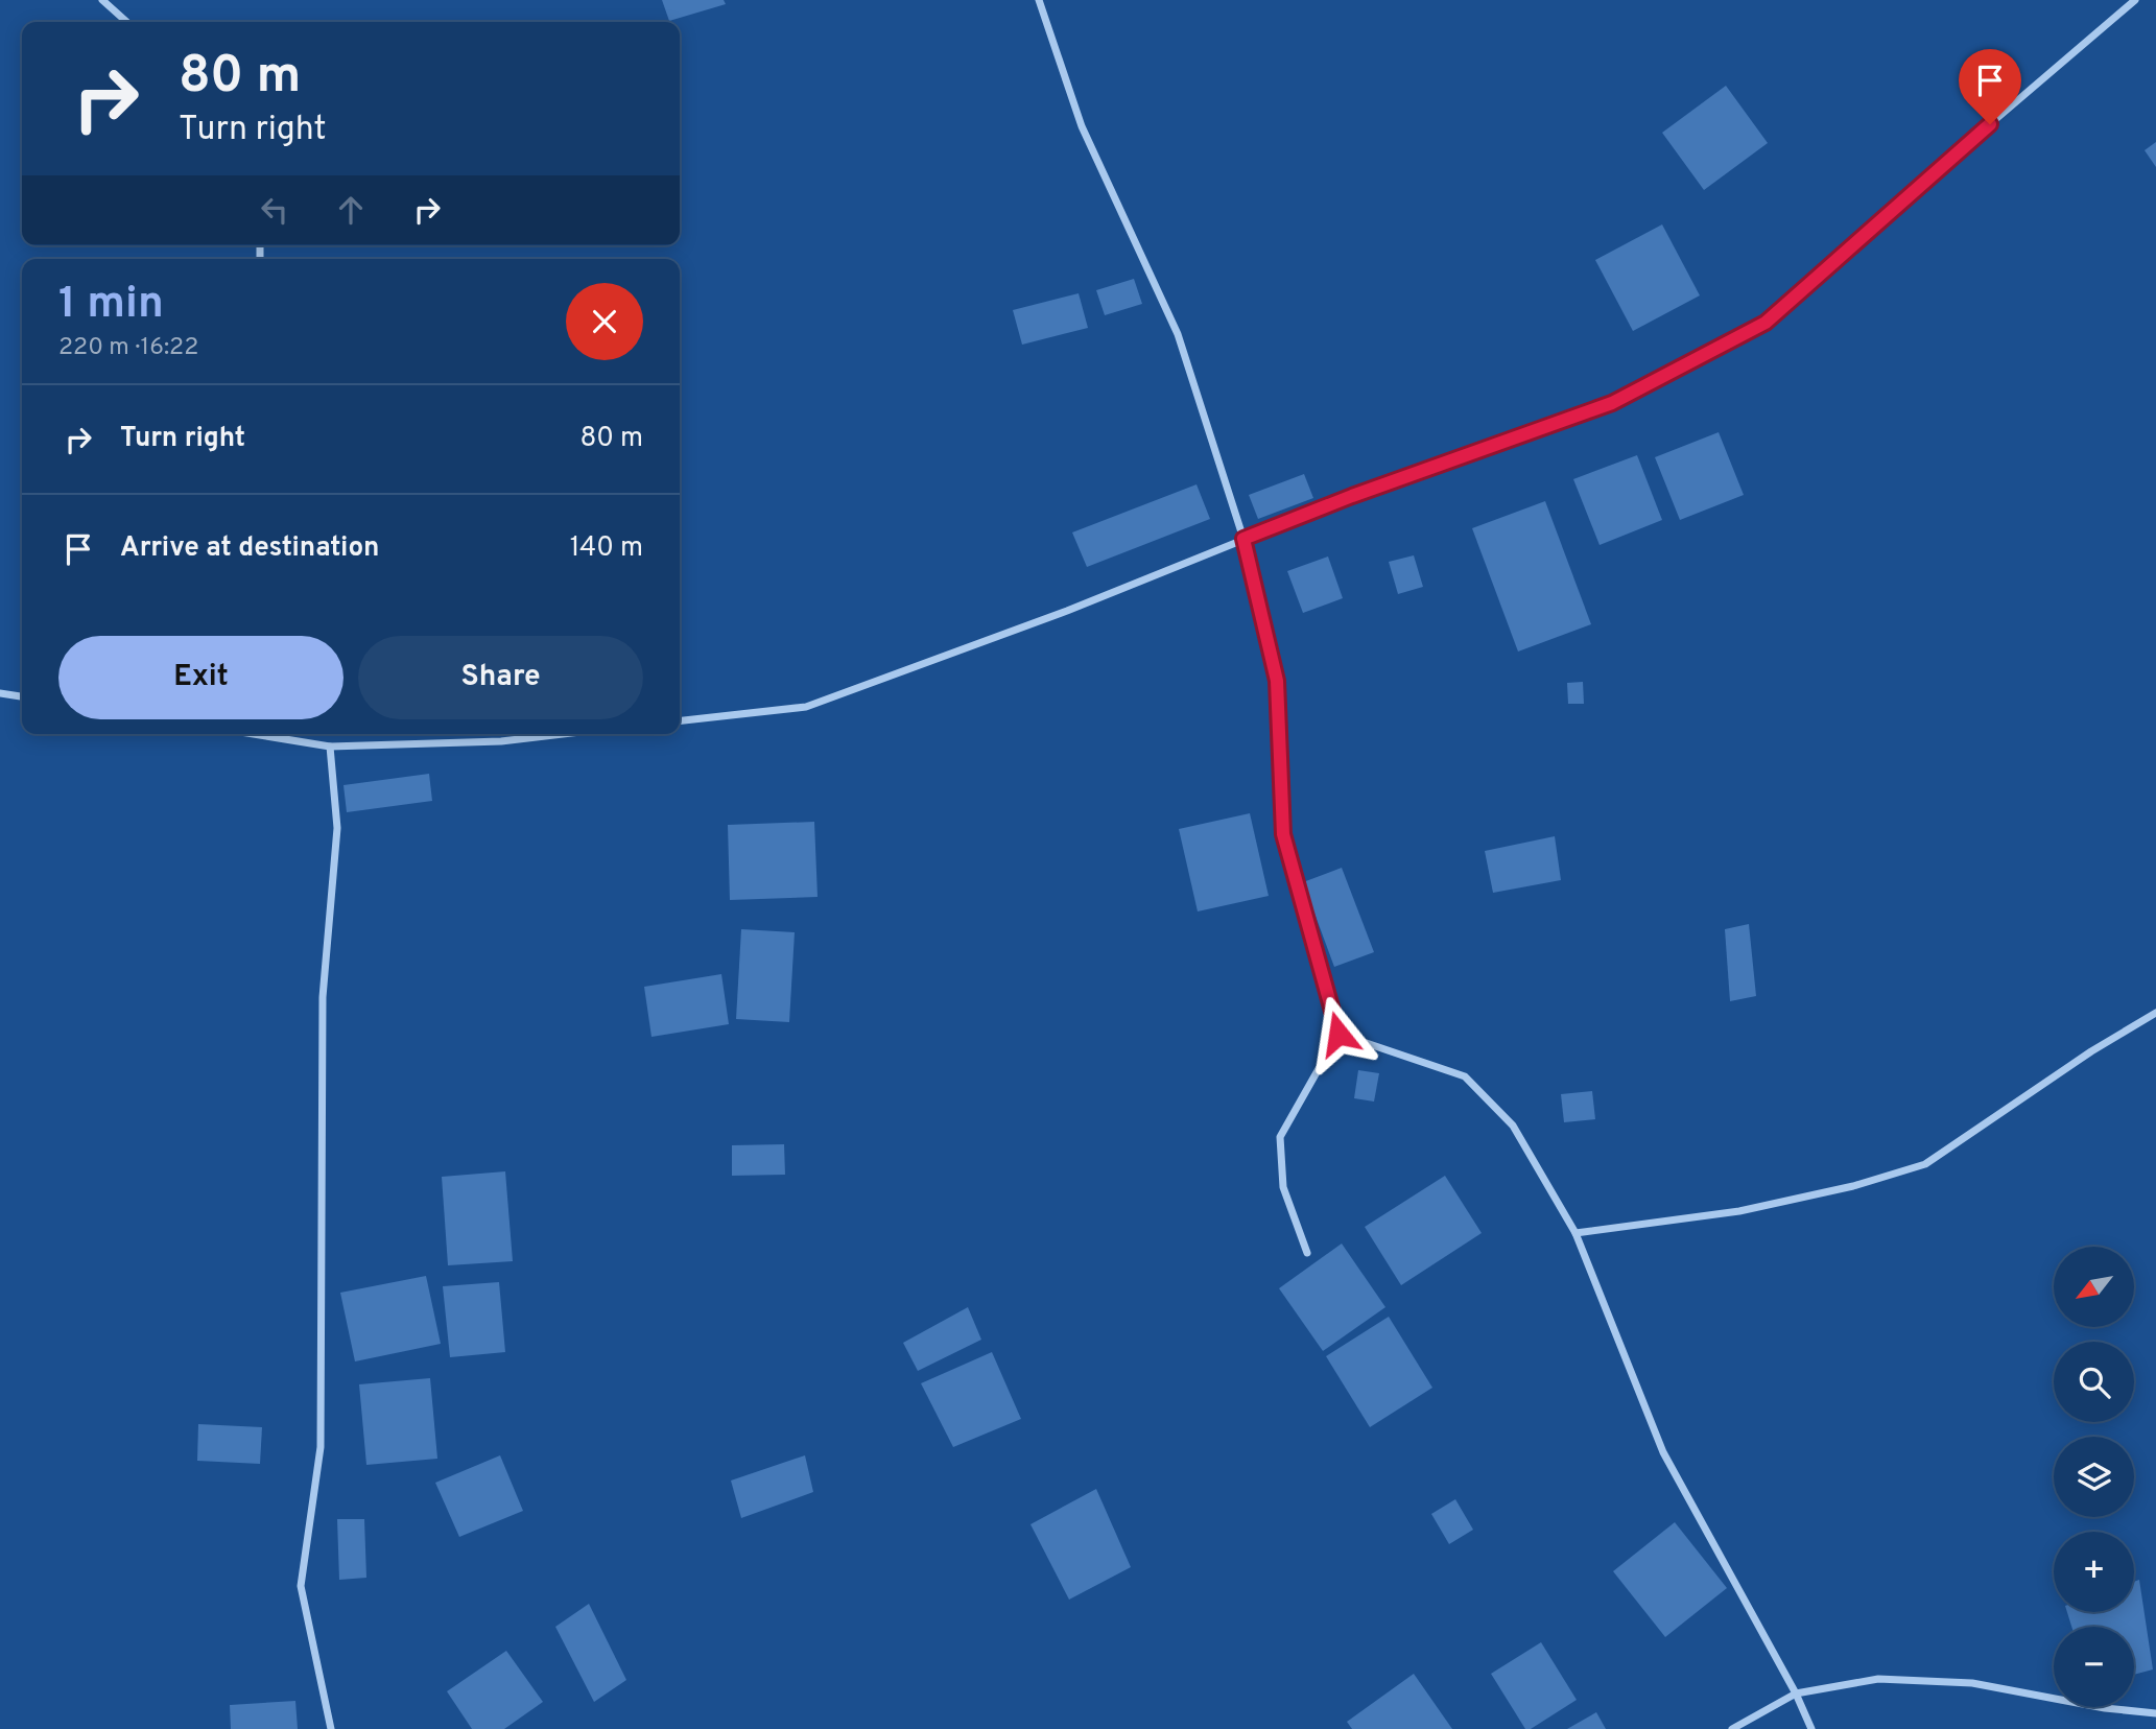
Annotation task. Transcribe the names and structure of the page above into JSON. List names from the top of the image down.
{
  "north": "bottom left",
  "page": {
    "turn": ["80 m", "Turn right"],
    "heading": ["1 min", "220 m · 16:22"],
    "list": [
      {
        "name": "Turn right",
        "value": "80 m"
      },
      {
        "name": "Arrive at destination",
        "value": "140 m"
      }
    ],
    "buttons": ["Exit", "Share"],
    "map_buttons": ["+", "−"]
  }
}
